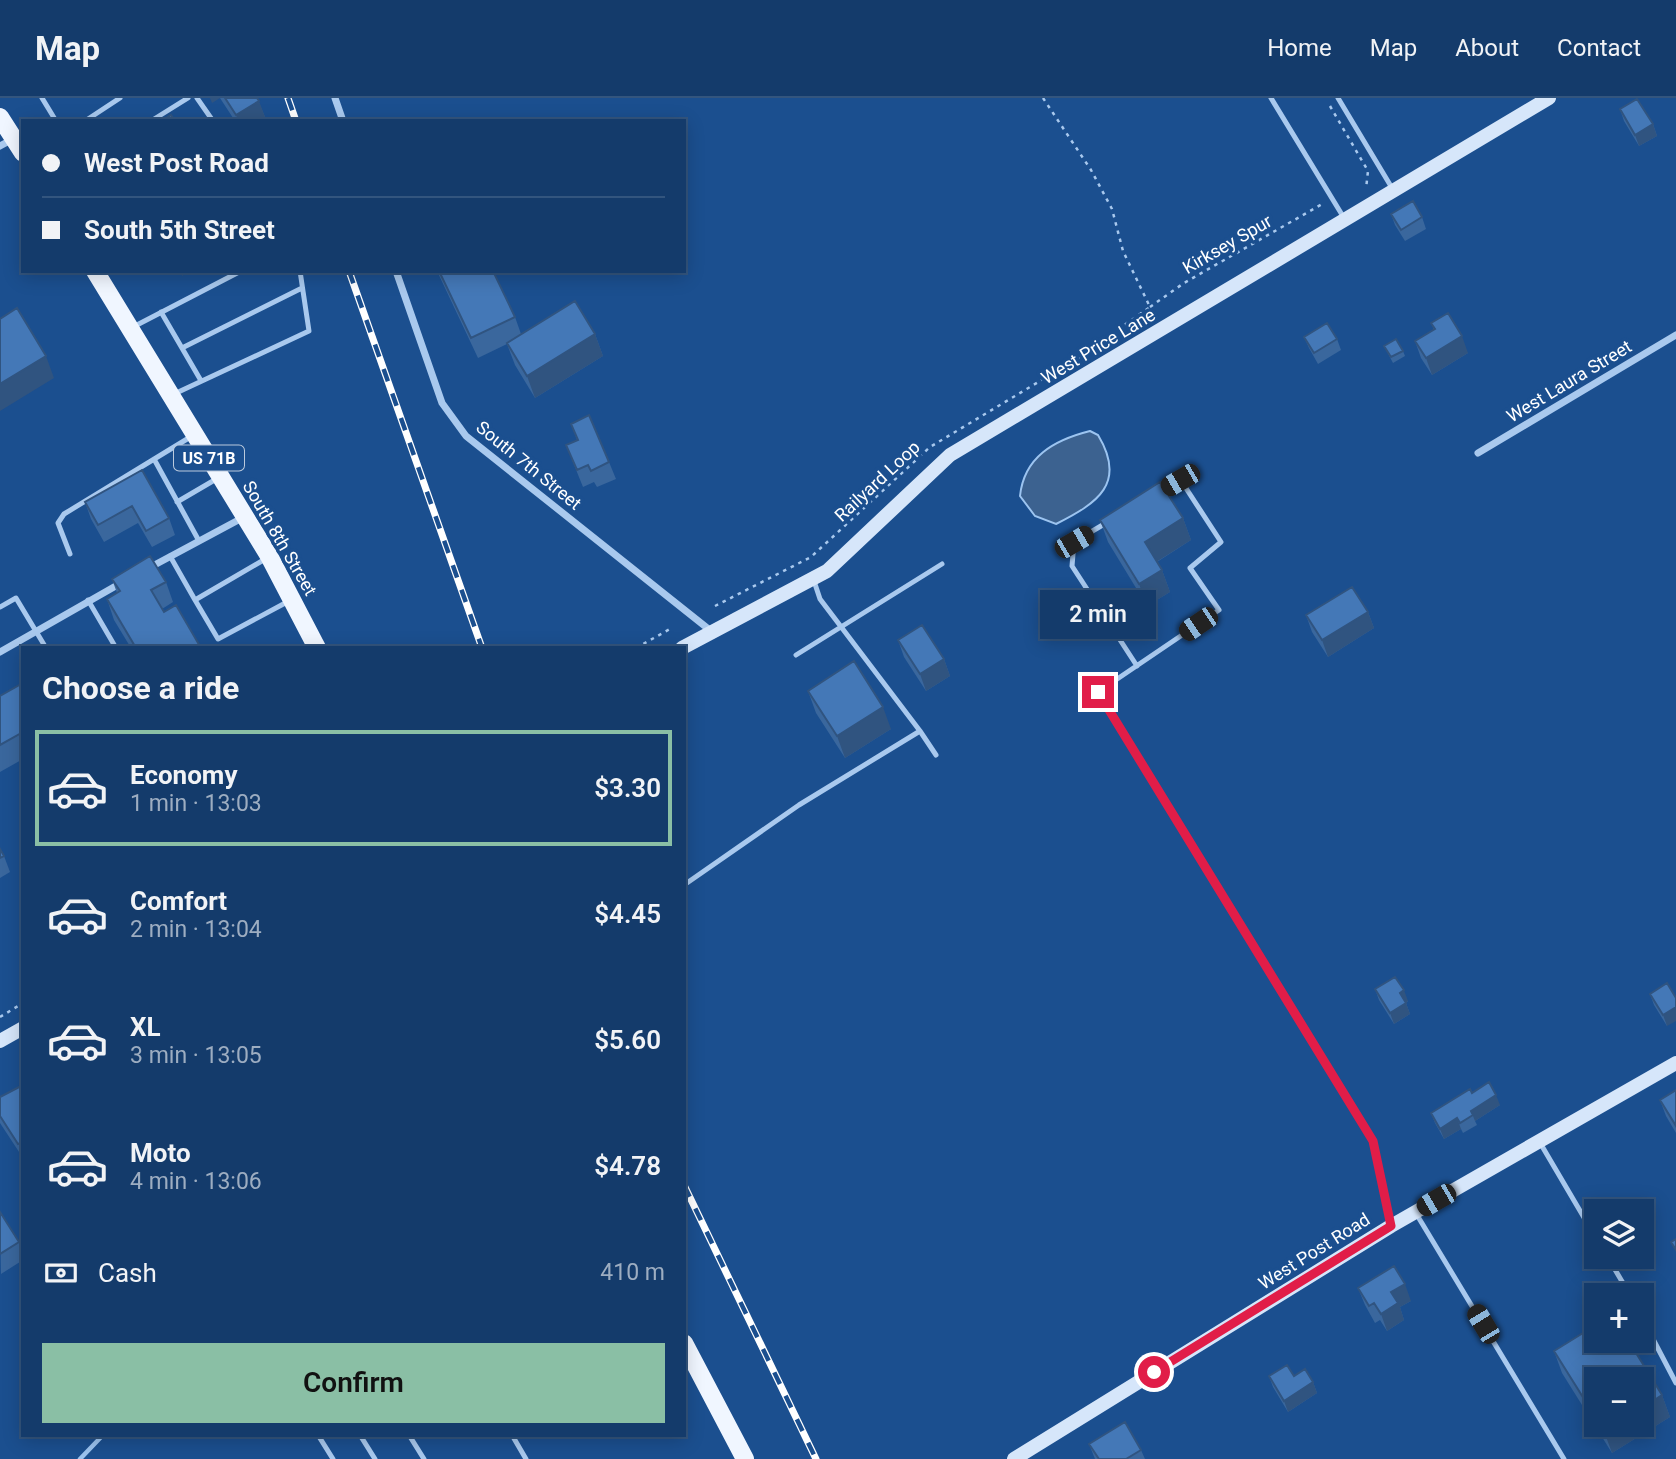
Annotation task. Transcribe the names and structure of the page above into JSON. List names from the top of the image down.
{
  "streets": {
    "main road": ["US 71B", "South 8th Street"],
    "street": [
      "West Price Lane",
      "West Laura Street",
      "South 7th Street",
      "West Post Road"
    ],
    "path": ["Kirksey Spur", "Railyard Loop"]
  },
  "crossings": [
    ["West Price Lane", "South 7th Street"]
  ],
  "page": {
    "header": "Map",
    "nav": [
      "Home",
      "Map",
      "About",
      "Contact"
    ],
    "banner": ["West Post Road", "South 5th Street"],
    "bubble": "2 min",
    "heading": "Choose a ride",
    "list": [
      {
        "name": "Economy",
        "note": "1 min · 13:03",
        "value": "$3.30"
      },
      {
        "name": "Comfort",
        "note": "2 min · 13:04",
        "value": "$4.45"
      },
      {
        "name": "XL",
        "note": "3 min · 13:05",
        "value": "$5.60"
      },
      {
        "name": "Moto",
        "note": "4 min · 13:06",
        "value": "$4.78"
      }
    ],
    "map_buttons": ["+", "−"],
    "pay": ["Cash", "410 m"],
    "buttons": "Confirm"
  }
}
